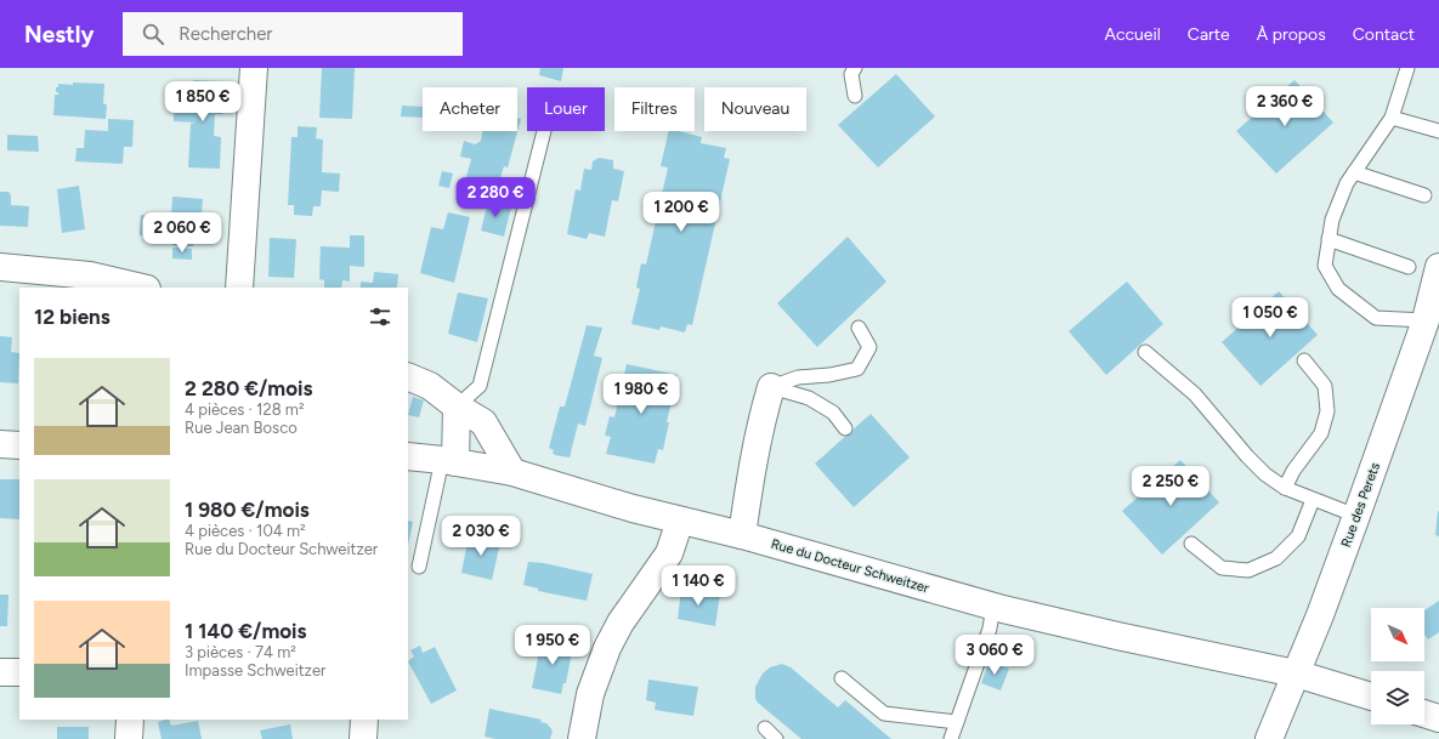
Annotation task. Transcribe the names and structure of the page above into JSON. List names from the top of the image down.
{
  "streets": {
    "street": ["Rue des Perets", "Rue du Docteur Schweitzer"]
  },
  "crossings": [
    ["Rue des Perets", "Rue du Docteur Schweitzer"]
  ],
  "north": "bottom right",
  "page": {
    "header": "Nestly",
    "search": "Rechercher",
    "nav": [
      "Accueil",
      "Carte",
      "À propos",
      "Contact"
    ],
    "price": [
      "1 850 €",
      "2 360 €",
      "2 280 €",
      "1 200 €",
      "2 060 €",
      "1 050 €",
      "1 980 €",
      "2 250 €",
      "2 030 €",
      "1 140 €",
      "1 950 €",
      "3 060 €"
    ],
    "chip": [
      "Acheter",
      "Louer",
      "Filtres",
      "Nouveau"
    ],
    "heading": "12 biens",
    "list": [
      {
        "name": "2 280 €/mois",
        "note": "4 pièces · 128 m² · Rue Jean Bosco"
      },
      {
        "name": "1 980 €/mois",
        "note": "4 pièces · 104 m² · Rue du Docteur Schweitzer"
      },
      {
        "name": "1 140 €/mois",
        "note": "3 pièces · 74 m² · Impasse Schweitzer"
      }
    ]
  }
}
